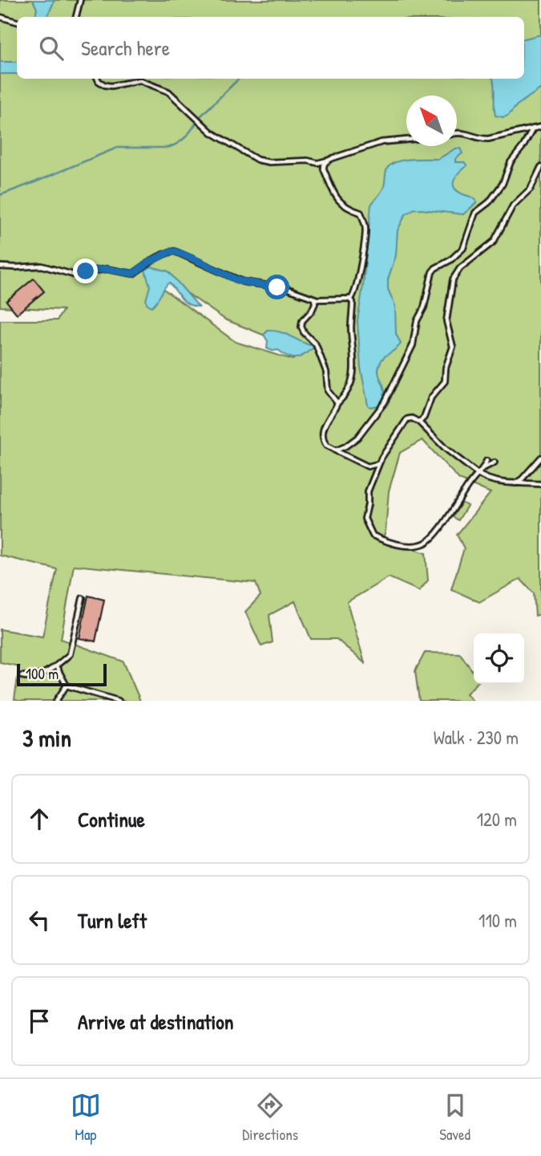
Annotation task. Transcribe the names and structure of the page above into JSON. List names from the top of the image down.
{
  "scale_bar": "100 m",
  "north": "top left",
  "page": {
    "search": "Search here",
    "scale": "100 m",
    "heading": ["3 min", "Walk · 230 m"],
    "list": [
      ["Continue", "120 m"],
      ["Turn left", "110 m"],
      "Arrive at destination"
    ],
    "nav": ["Map", "Directions", "Saved"]
  }
}
